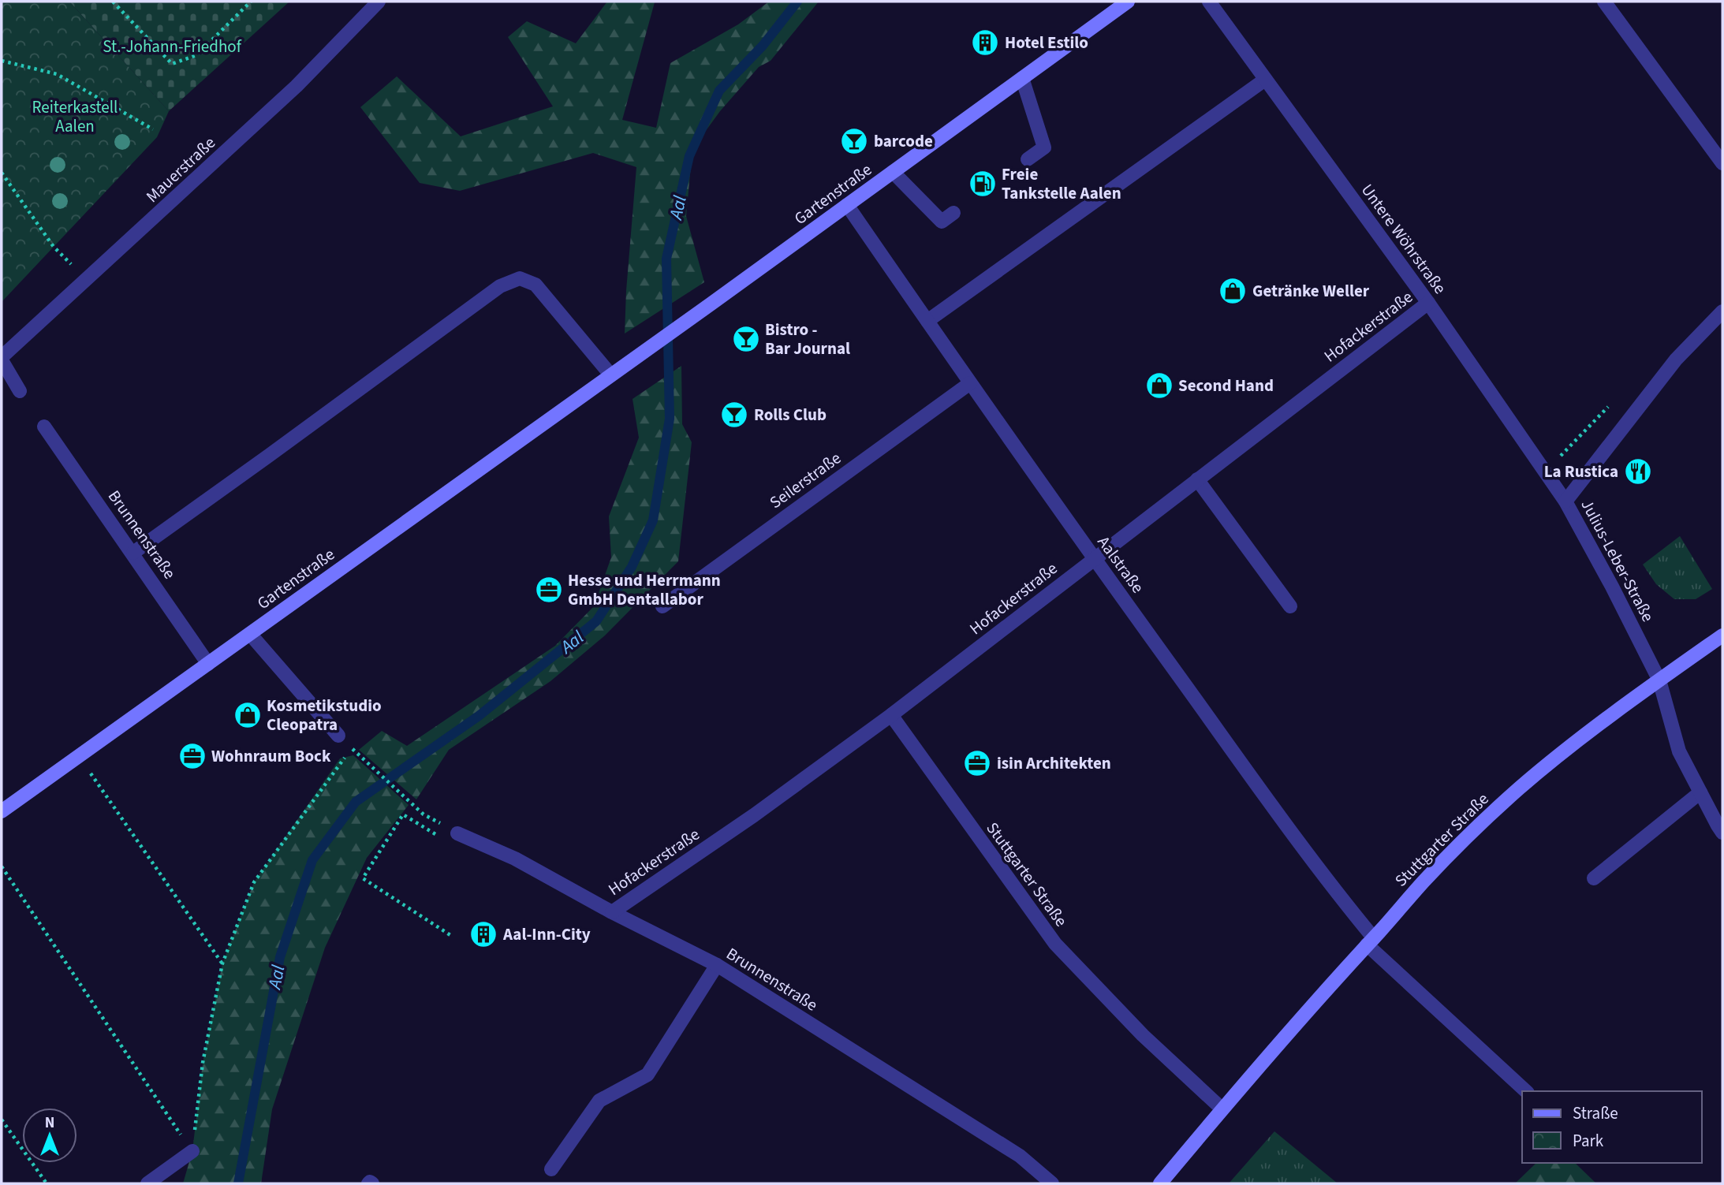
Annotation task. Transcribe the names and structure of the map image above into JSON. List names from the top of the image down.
{
  "streets": {
    "street": [
      "Mauerstraße",
      "Gartenstraße",
      "Untere Wöhrstraße",
      "Hofackerstraße",
      "Seilerstraße",
      "Brunnenstraße",
      "Julius-Leber-Straße",
      "Aalstraße",
      "Stuttgarter Straße"
    ]
  },
  "crossings": [
    ["Gartenstraße", "Brunnenstraße"],
    ["Gartenstraße", "Aalstraße"],
    ["Untere Wöhrstraße", "Hofackerstraße"],
    ["Untere Wöhrstraße", "Julius-Leber-Straße"],
    ["Hofackerstraße", "Brunnenstraße"],
    ["Hofackerstraße", "Aalstraße"],
    ["Hofackerstraße", "Stuttgarter Straße"],
    ["Seilerstraße", "Aalstraße"],
    ["Julius-Leber-Straße", "Stuttgarter Straße"],
    ["Aalstraße", "Stuttgarter Straße"]
  ],
  "water": ["Aal"],
  "parks": ["St.-Johann-Friedhof", "Reiterkastell Aalen"],
  "places": {
    "building": ["Hotel Estilo", "Aal-Inn-City"],
    "bar": ["barcode", "Bistro - Bar Journal", "Rolls Club"],
    "fuel station": ["Freie Tankstelle Aalen"],
    "shop": ["Getränke Weller", "Second Hand", "Kosmetikstudio Cleopatra"],
    "restaurant": ["La Rustica"],
    "office": ["Hesse und Herrmann GmbH Dentallabor", "Wohnraum Bock", "isin Architekten"]
  },
  "legend": ["Straße", "Park"],
  "north": "top"
}
